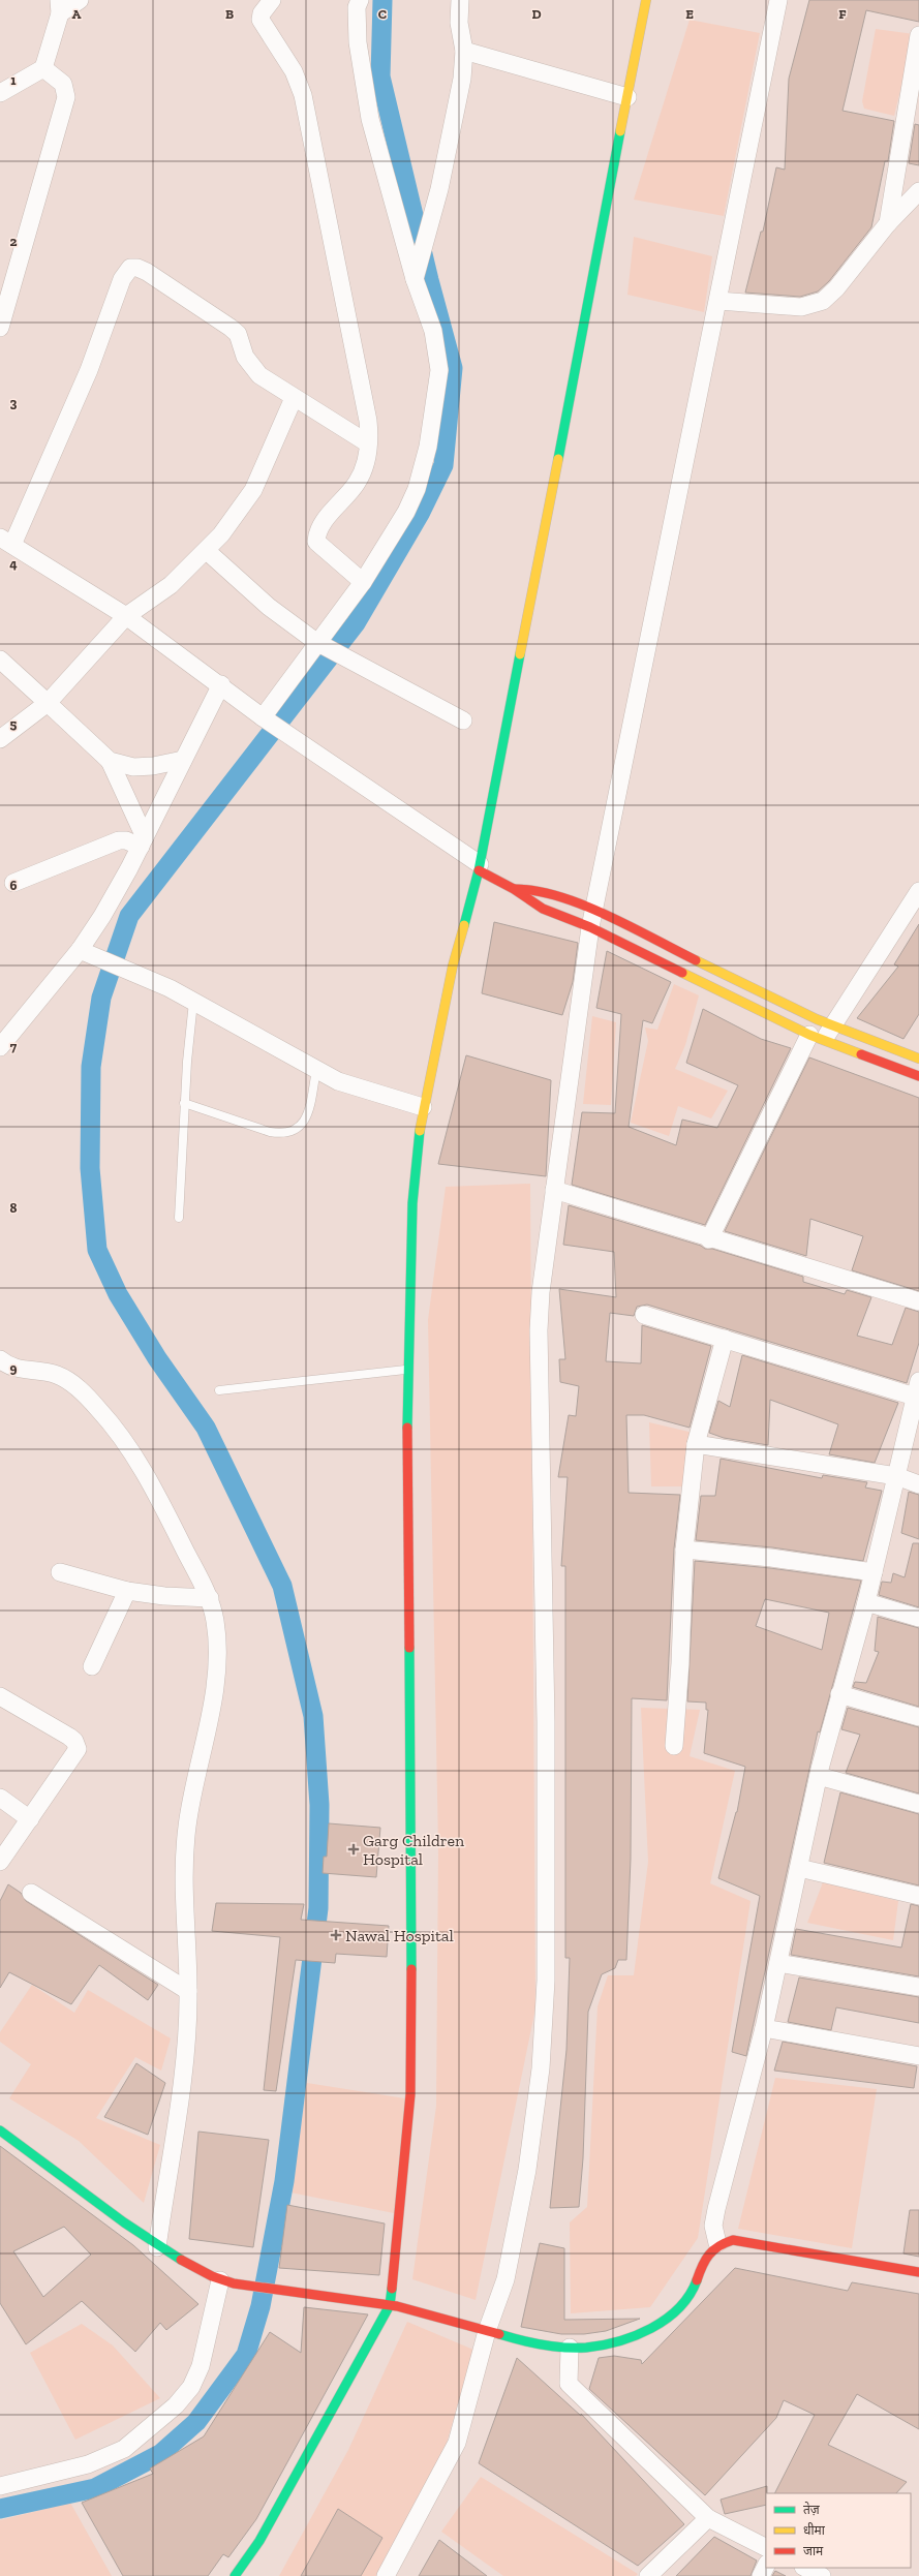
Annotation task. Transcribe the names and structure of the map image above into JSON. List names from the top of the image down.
{
  "places": {
    "health": ["Garg Children Hospital", "Nawal Hospital"]
  },
  "legend": ["तेज़", "धीमा", "जाम"],
  "grid": {
    "columns": [
      "A",
      "B",
      "C",
      "D",
      "E",
      "F"
    ],
    "rows": [
      "1",
      "2",
      "3",
      "4",
      "5",
      "6",
      "7",
      "8",
      "9"
    ]
  }
}
